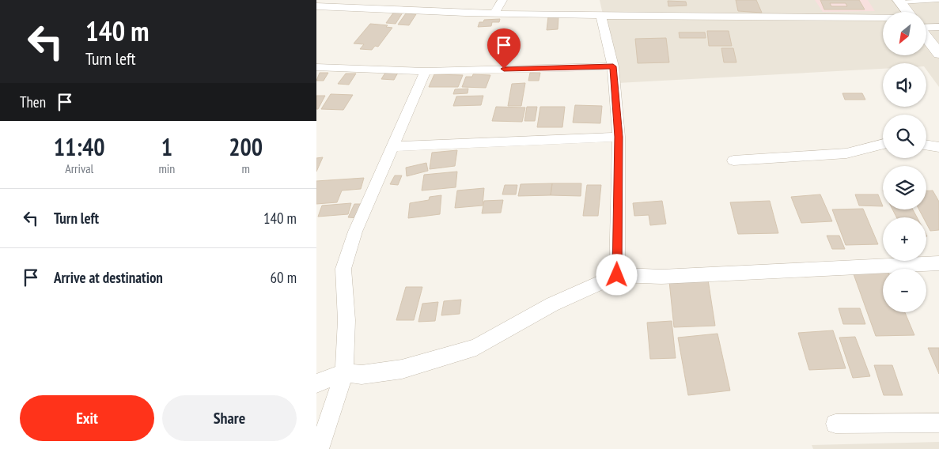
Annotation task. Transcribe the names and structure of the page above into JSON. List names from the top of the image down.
{
  "north": "bottom left",
  "page": {
    "turn": ["140 m", "Turn left"],
    "map_buttons": ["+", "−"],
    "then": "Then",
    "eta": [
      "11:40",
      "Arrival",
      "1",
      "min",
      "200",
      "m"
    ],
    "list": [
      {
        "name": "Turn left",
        "value": "140 m"
      },
      {
        "name": "Arrive at destination",
        "value": "60 m"
      }
    ],
    "buttons": ["Exit", "Share"]
  }
}
